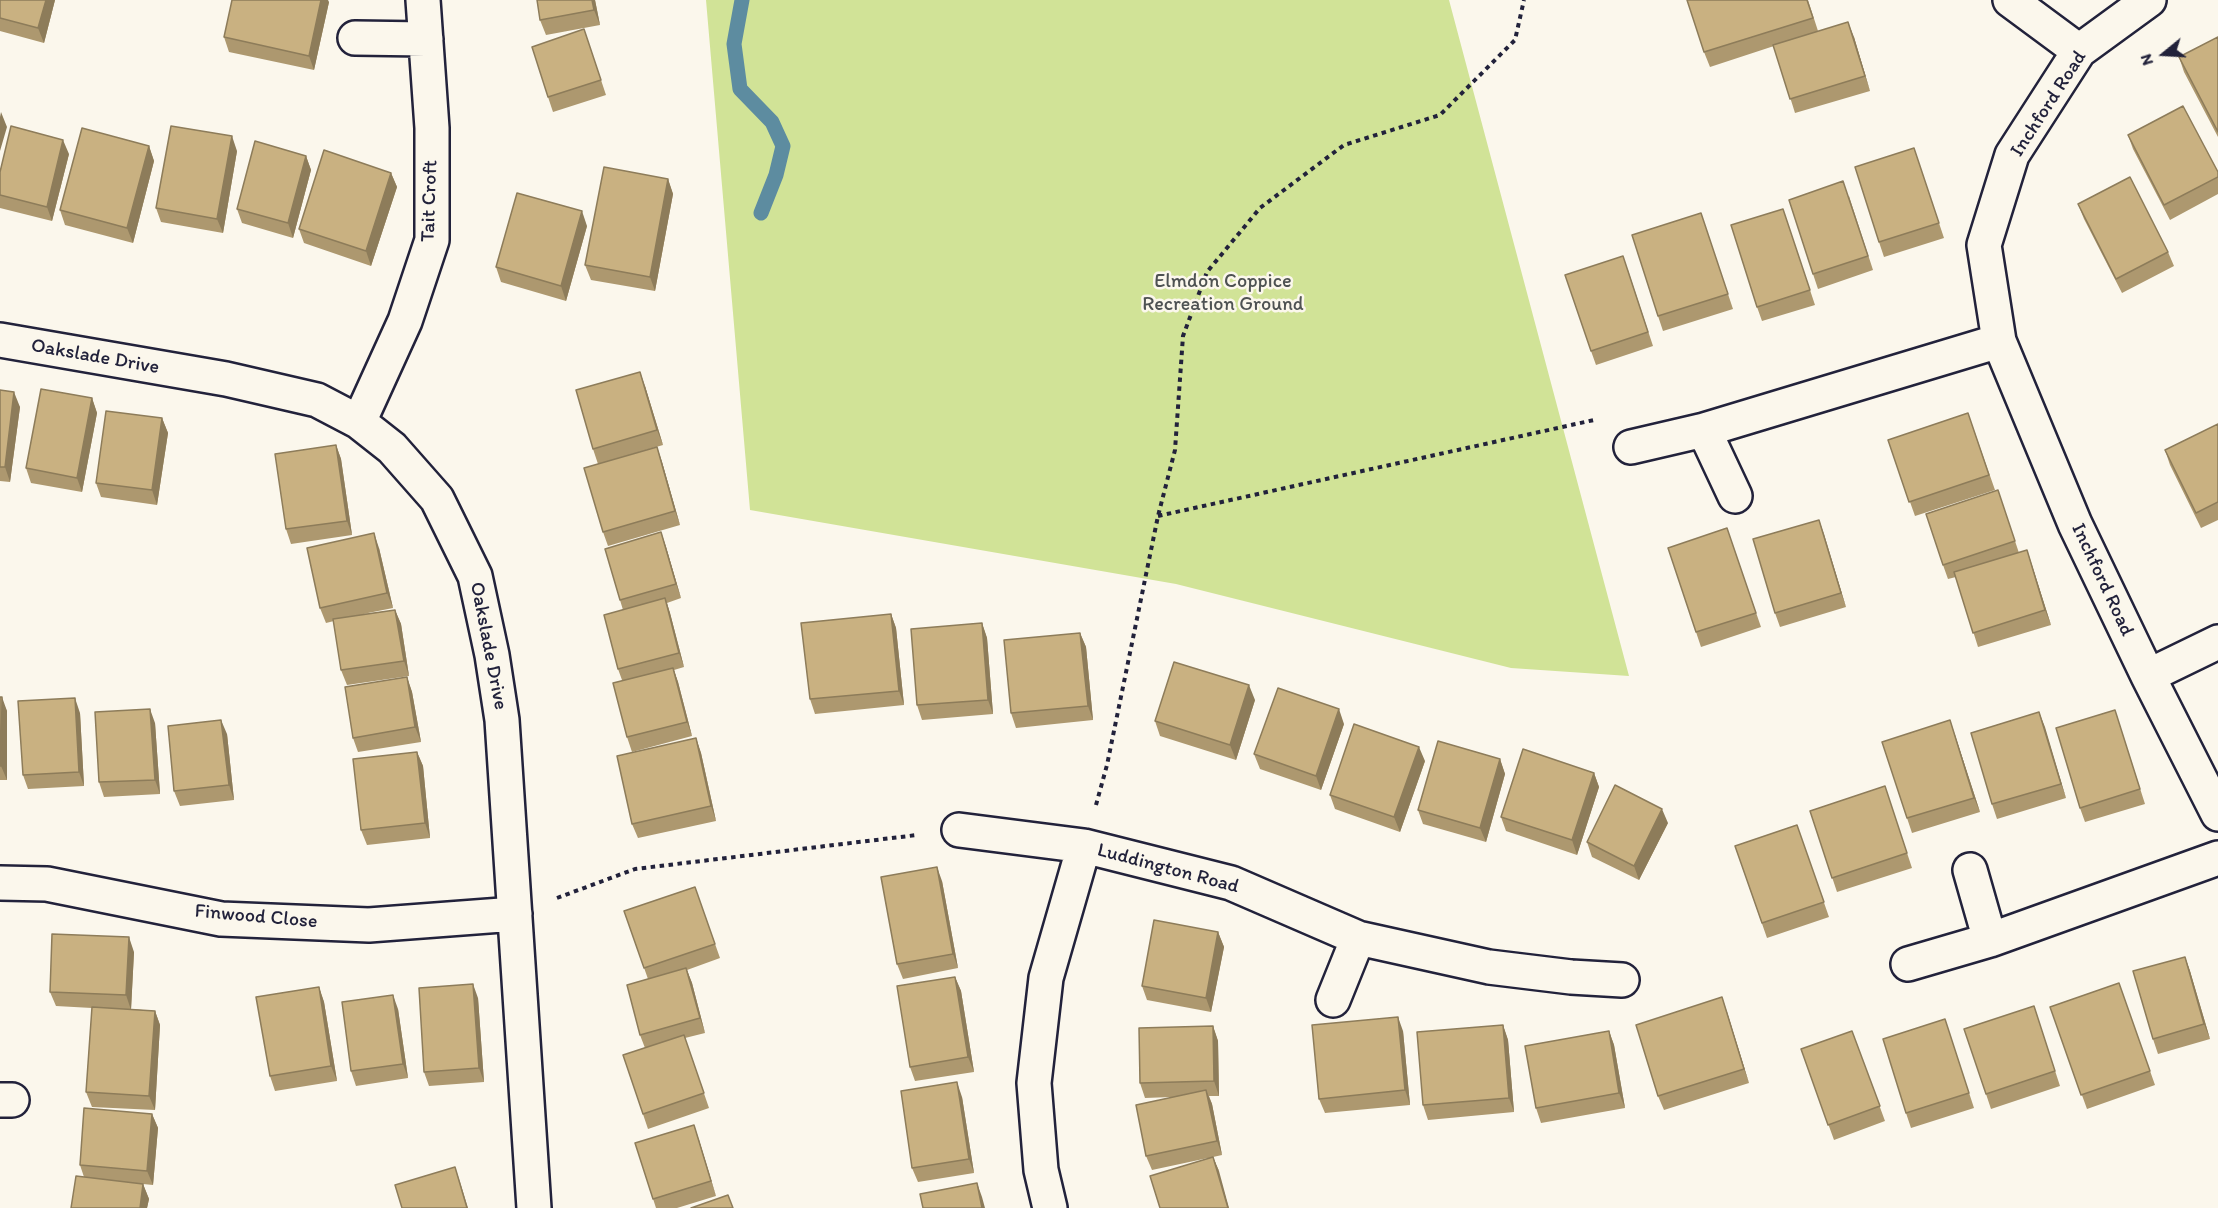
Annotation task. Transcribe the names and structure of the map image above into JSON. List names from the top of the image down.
{
  "streets": {
    "street": [
      "Inchford Road",
      "Tait Croft",
      "Oakslade Drive",
      "Luddington Road",
      "Finwood Close"
    ]
  },
  "crossings": [
    ["Tait Croft", "Oakslade Drive"],
    ["Oakslade Drive", "Finwood Close"]
  ],
  "parks": ["Elmdon Coppice Recreation Ground"],
  "north": "left"
}
